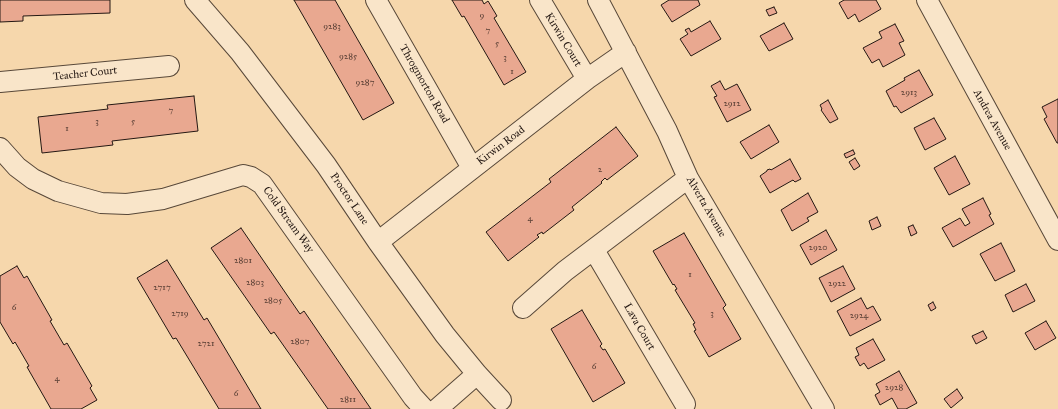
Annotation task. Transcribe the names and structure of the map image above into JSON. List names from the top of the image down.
{
  "streets": {
    "street": [
      "Kirwin Court",
      "Teacher Court",
      "Throgmorton Road",
      "Andrea Avenue",
      "Kirwin Road",
      "Proctor Lane",
      "Alverta Avenue",
      "Cold Stream Way",
      "Lava Court"
    ]
  },
  "crossings": [
    ["Kirwin Court", "Kirwin Road"],
    ["Throgmorton Road", "Kirwin Road"],
    ["Kirwin Road", "Proctor Lane"],
    ["Kirwin Road", "Alverta Avenue"]
  ],
  "house_numbers": [
    "9",
    "9283",
    "7",
    "5",
    "9285",
    "3",
    "1",
    "9287",
    "2913",
    "2912",
    "7",
    "3",
    "5",
    "1",
    "2",
    "4",
    "2920",
    "2801",
    "1",
    "2803",
    "2922",
    "2717",
    "2805",
    "6",
    "2719",
    "3",
    "2924",
    "2807",
    "2721",
    "6",
    "4",
    "2928",
    "6",
    "2811"
  ]
}
